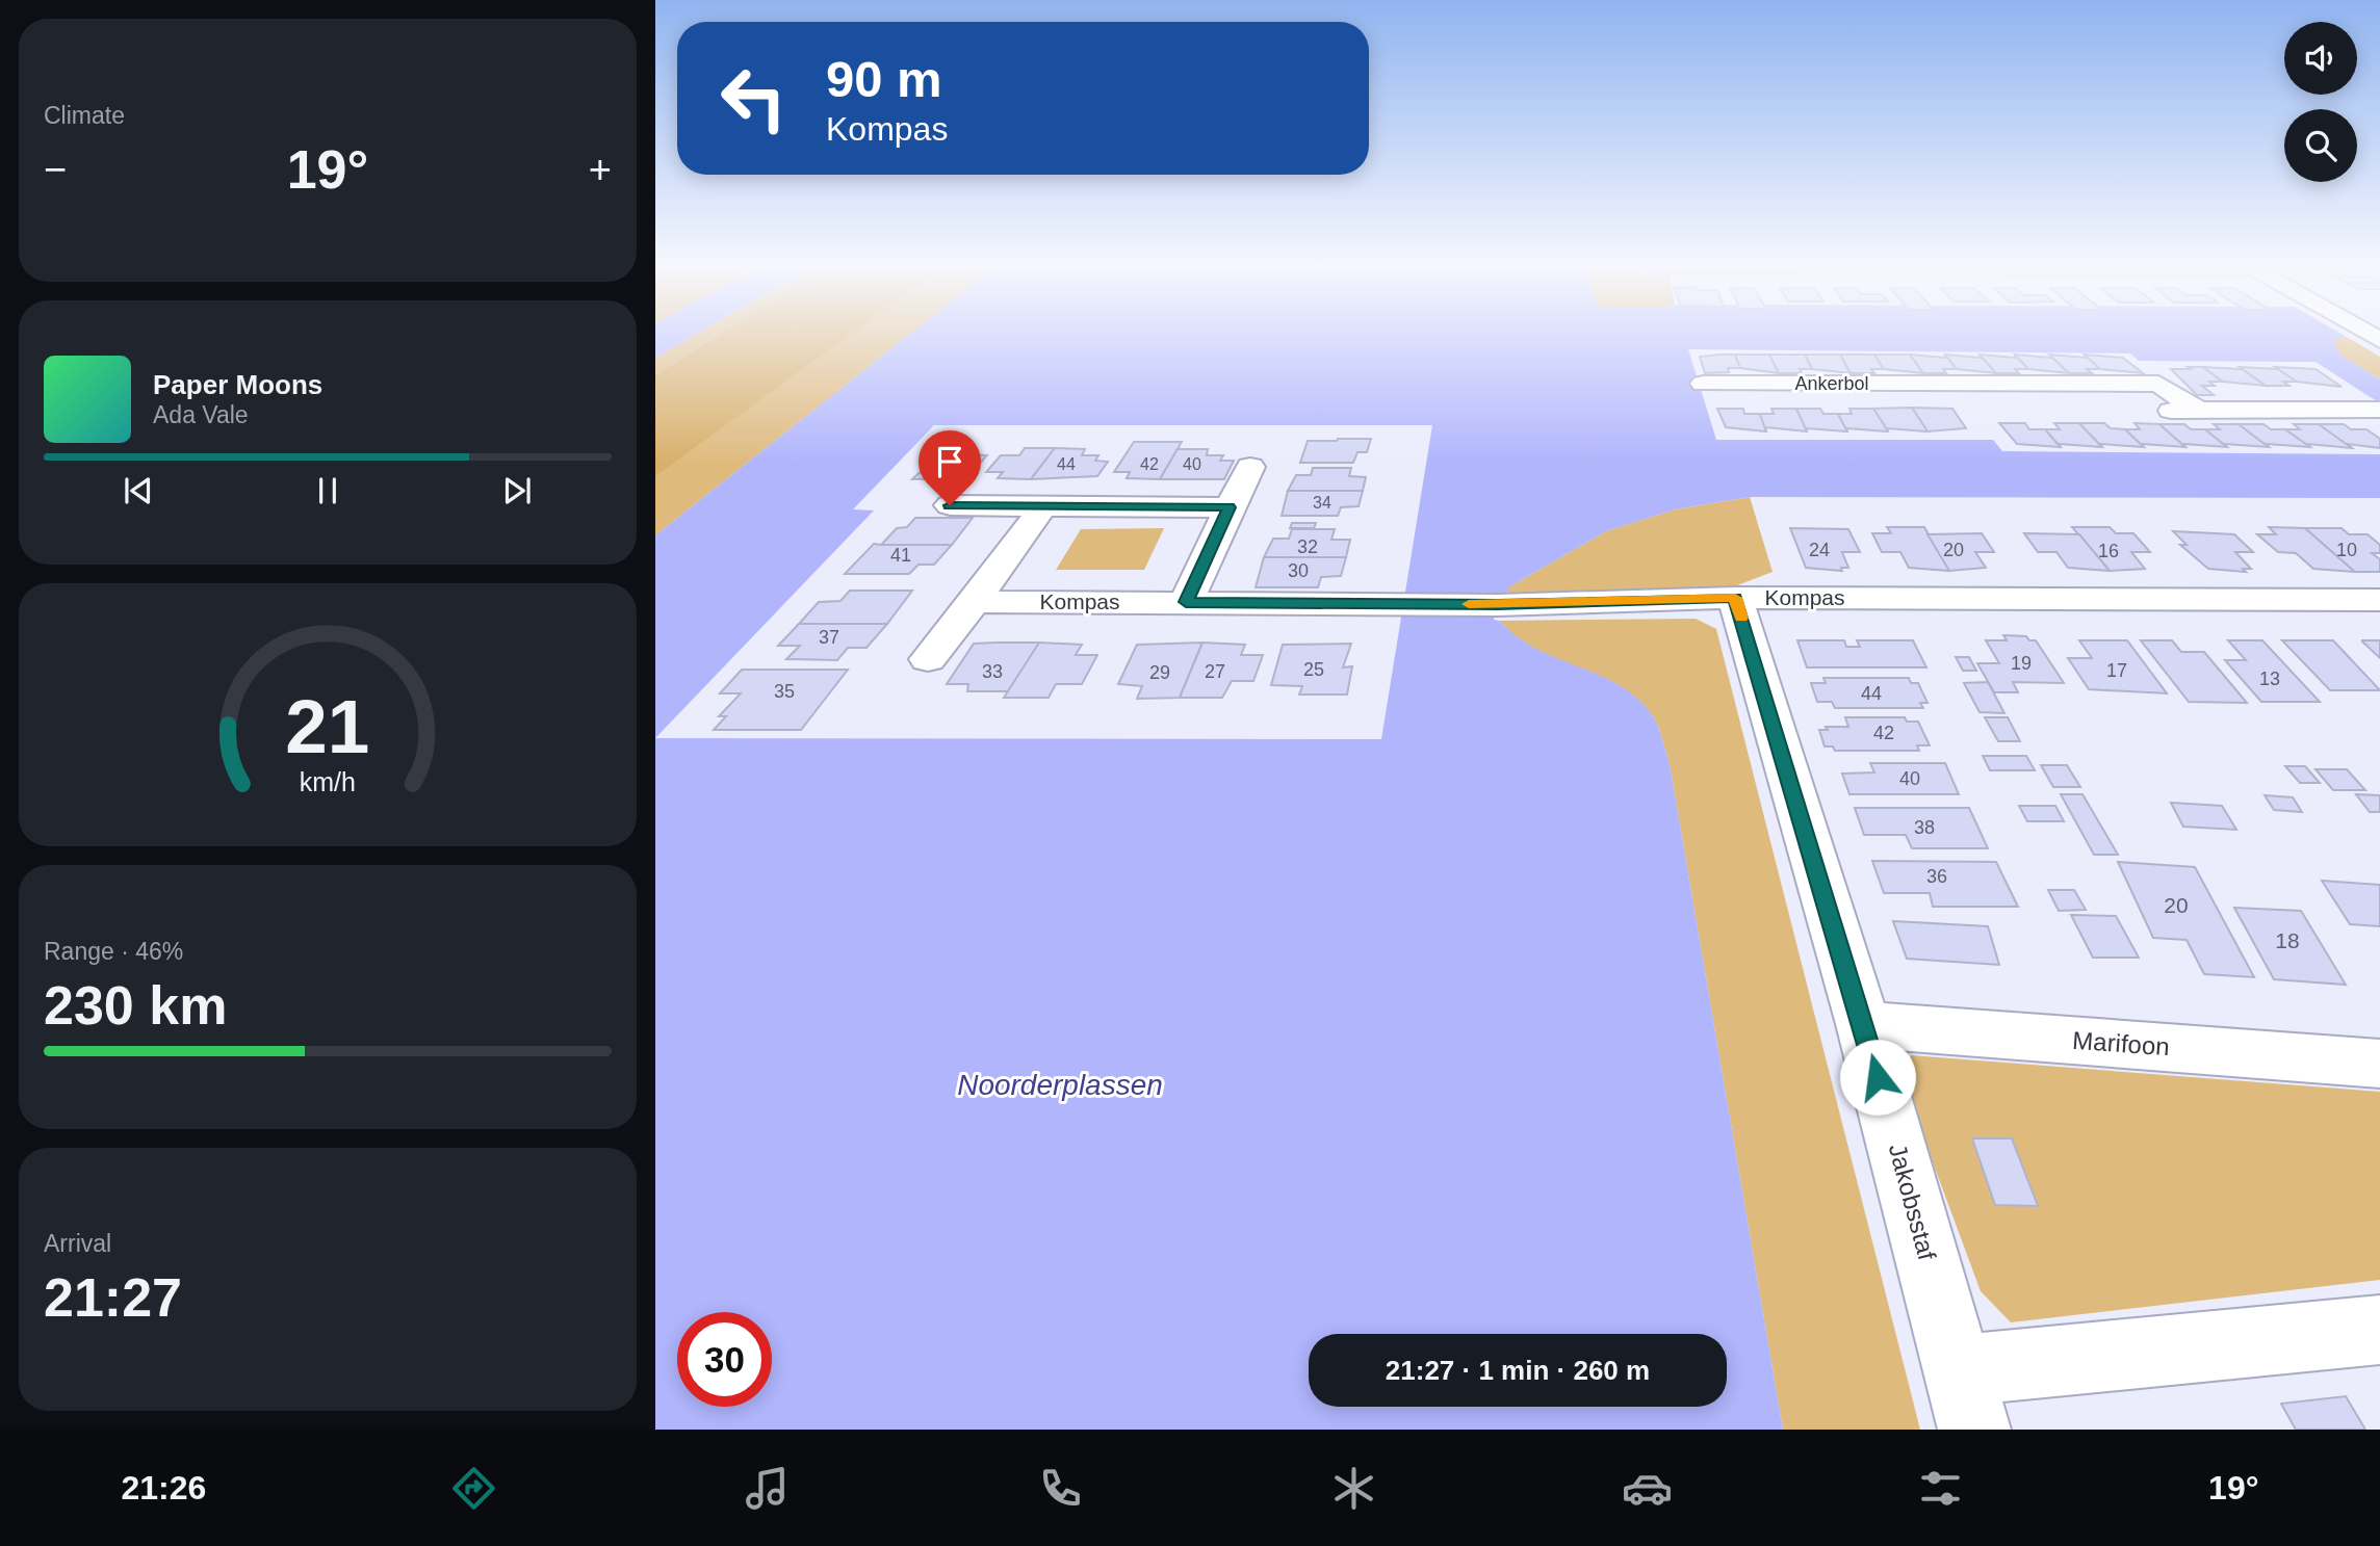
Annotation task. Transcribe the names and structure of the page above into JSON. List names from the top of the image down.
{
  "streets": {
    "street": [
      "Ankerbol",
      "Kompas",
      "Marifoon",
      "Jakobsstaf"
    ]
  },
  "crossings": [
    ["Kompas", "Jakobsstaf"],
    ["Marifoon", "Jakobsstaf"]
  ],
  "water": ["Noorderplassen"],
  "house_numbers": [
    "44",
    "42",
    "40",
    "34",
    "32",
    "24",
    "20",
    "10",
    "16",
    "41",
    "30",
    "37",
    "19",
    "25",
    "17",
    "33",
    "27",
    "29",
    "13",
    "35",
    "44",
    "42",
    "40",
    "38",
    "36",
    "20",
    "18"
  ],
  "page": {
    "tile": [
      "Climate",
      ["Range · 46%", "230 km"],
      ["Arrival", "21:27"]
    ],
    "turn": ["90 m", "Kompas"],
    "heat": ["−", "19°", "+"],
    "song": ["Paper Moons", "Ada Vale"],
    "limit": "30",
    "trip": "21:27 · 1 min · 260 m",
    "tabs": ["21:26", "19°"],
    "gauge": ["21", "km/h"]
  }
}
